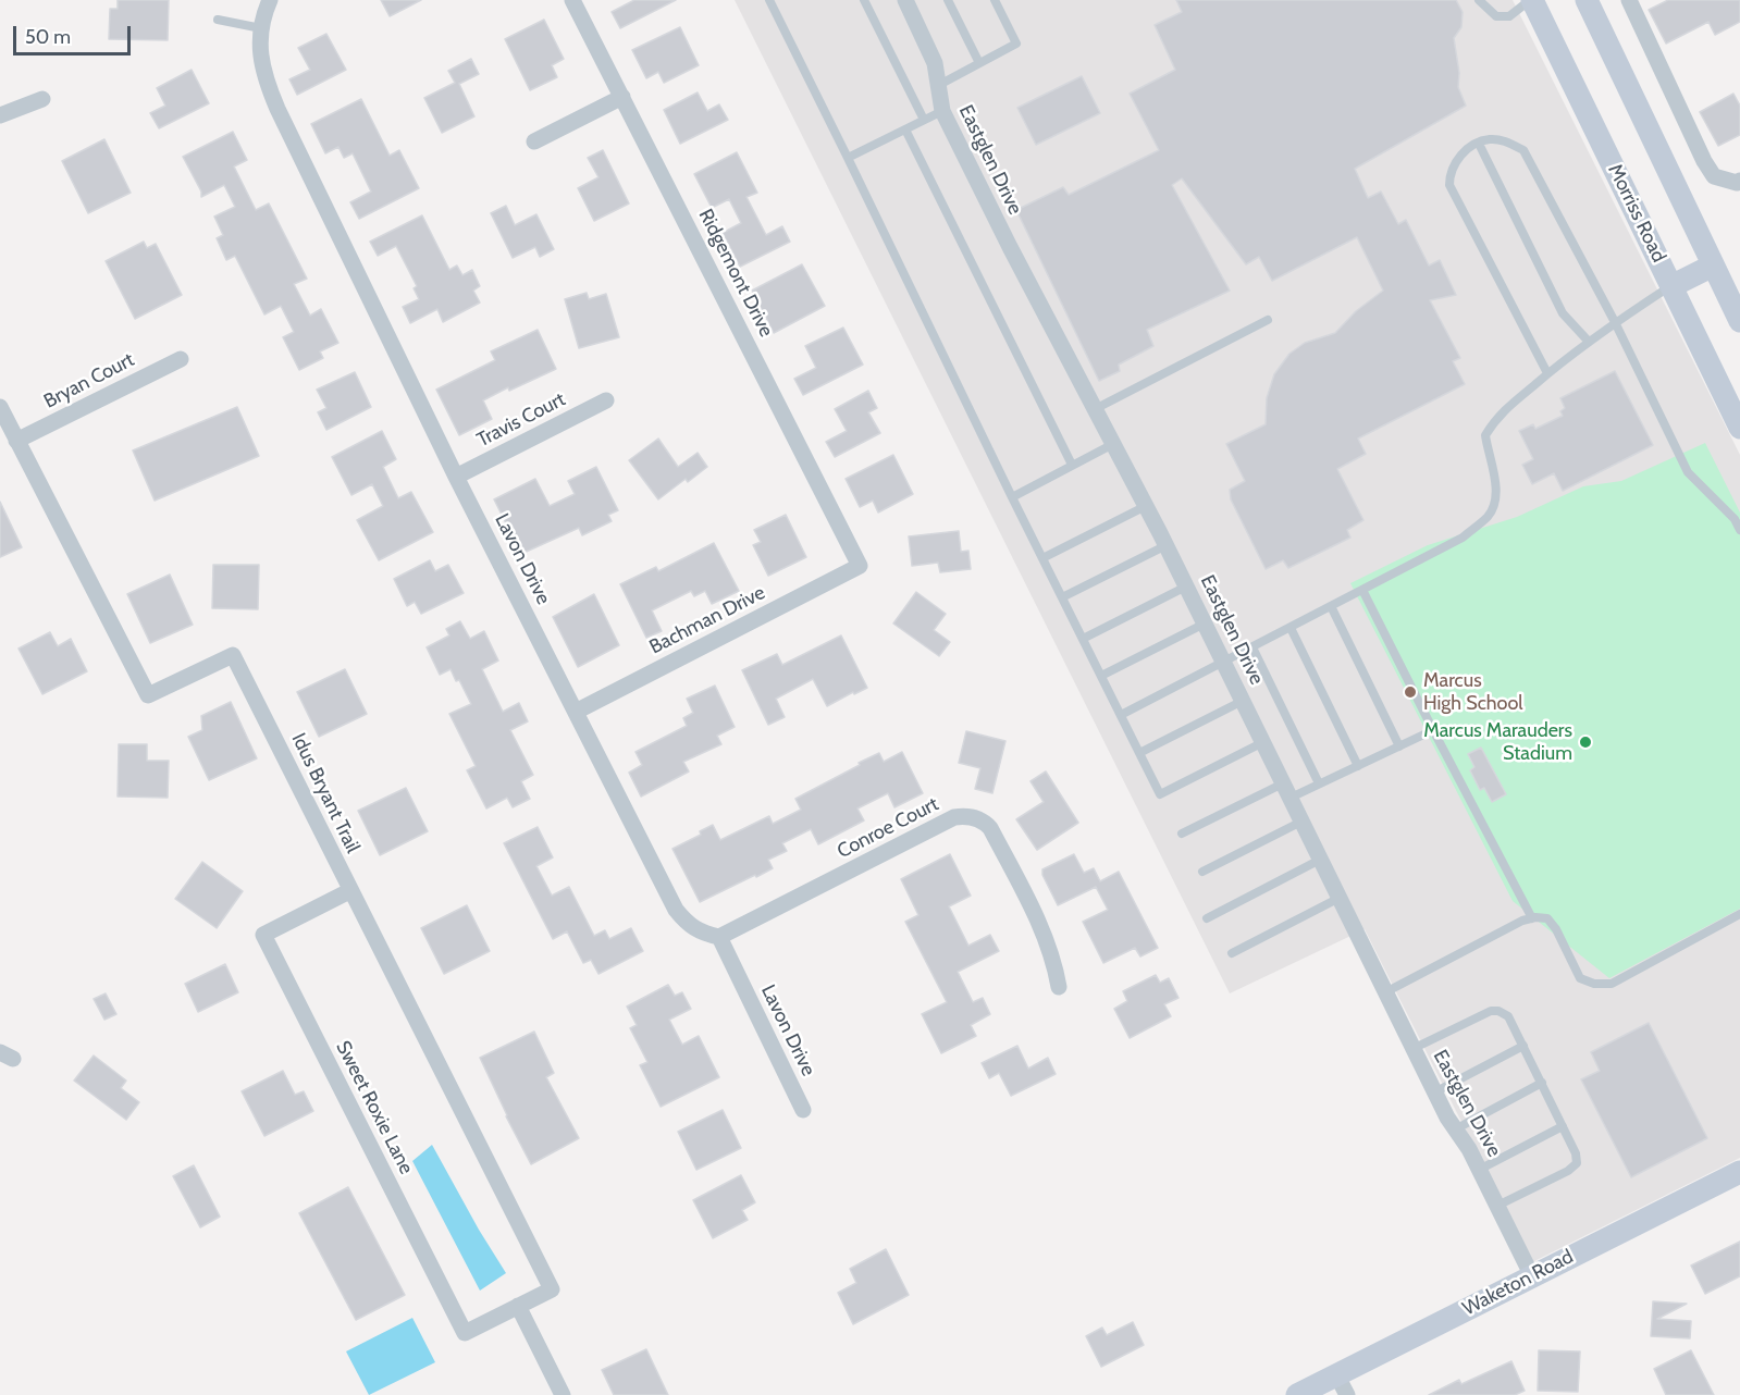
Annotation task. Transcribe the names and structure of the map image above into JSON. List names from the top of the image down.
{
  "streets": {
    "main road": ["Morriss Road", "Waketon Road"],
    "street": [
      "Eastglen Drive",
      "Ridgemont Drive",
      "Bryan Court",
      "Travis Court",
      "Lavon Drive",
      "Bachman Drive",
      "Idus Bryant Trail",
      "Conroe Court",
      "Sweet Roxie Lane"
    ]
  },
  "crossings": [
    ["Eastglen Drive", "Waketon Road"],
    ["Ridgemont Drive", "Bachman Drive"],
    ["Bryan Court", "Idus Bryant Trail"],
    ["Travis Court", "Lavon Drive"],
    ["Lavon Drive", "Bachman Drive"],
    ["Lavon Drive", "Conroe Court"],
    ["Idus Bryant Trail", "Sweet Roxie Lane"]
  ],
  "places": ["Marcus High School", "Marcus Marauders Stadium"],
  "scale_bar": "50 m"
}
